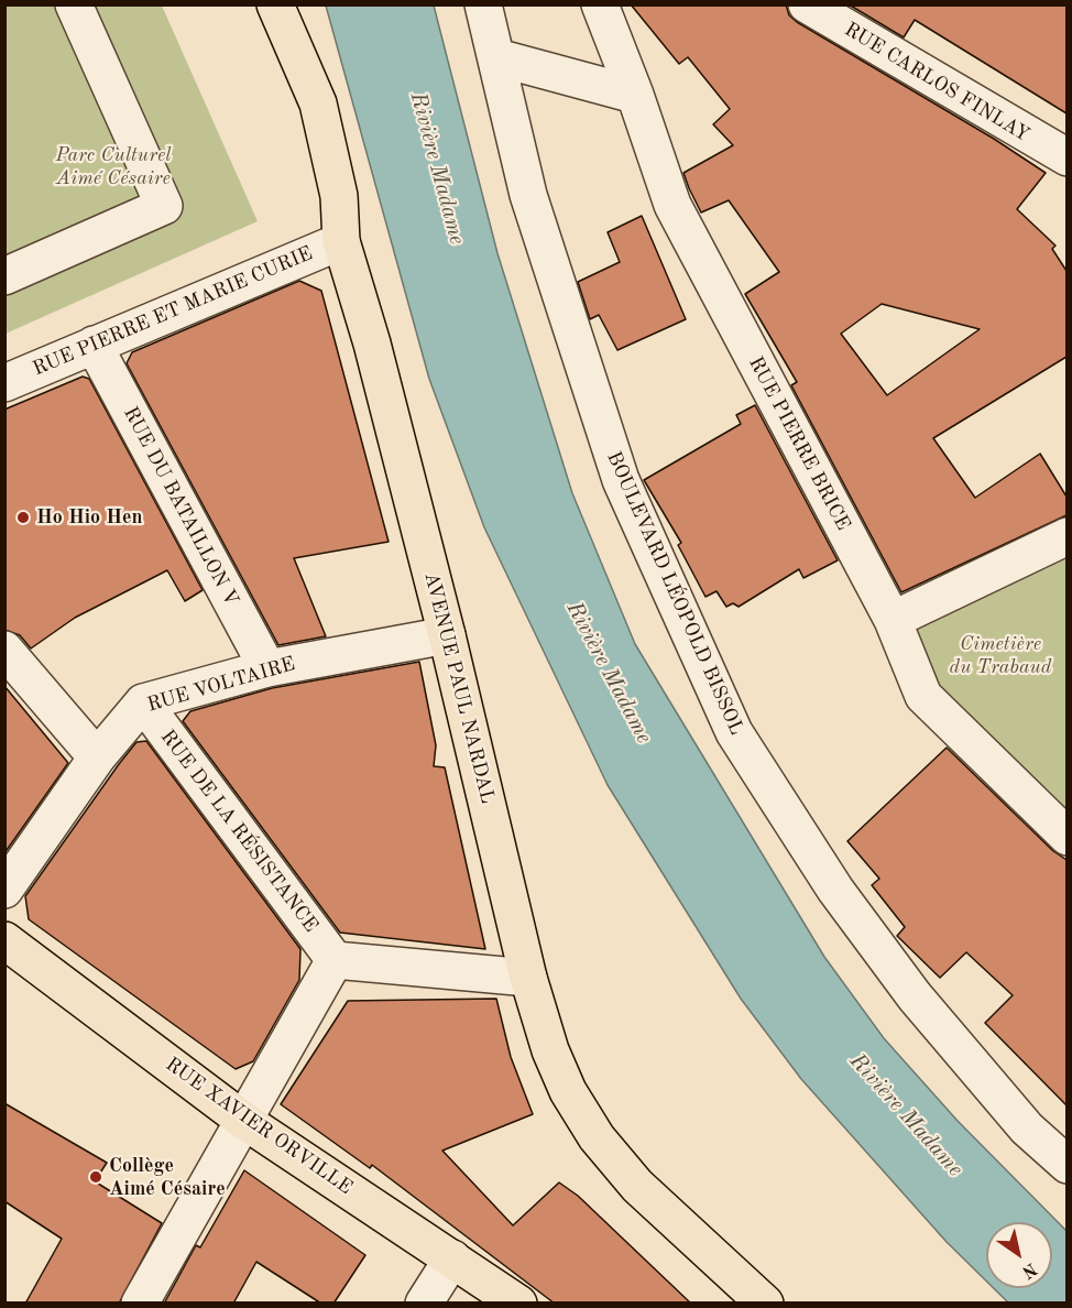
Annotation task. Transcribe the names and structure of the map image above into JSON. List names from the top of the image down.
{
  "streets": {
    "main road": ["AVENUE PAUL NARDAL", "RUE XAVIER ORVILLE"],
    "street": [
      "RUE CARLOS FINLAY",
      "RUE PIERRE ET MARIE CURIE",
      "RUE PIERRE BRICE",
      "RUE DU BATAILLON V",
      "BOULEVARD LÉOPOLD BISSOL",
      "RUE VOLTAIRE",
      "RUE DE LA RÉSISTANCE"
    ]
  },
  "crossings": [
    ["RUE PIERRE ET MARIE CURIE", "RUE DU BATAILLON V"],
    ["RUE PIERRE ET MARIE CURIE", "AVENUE PAUL NARDAL"],
    ["RUE DU BATAILLON V", "RUE VOLTAIRE"],
    ["RUE VOLTAIRE", "AVENUE PAUL NARDAL"],
    ["RUE VOLTAIRE", "RUE DE LA RÉSISTANCE"]
  ],
  "water": ["Rivière Madame"],
  "parks": ["Parc Culturel Aimé Césaire", "Cimetière du Trabaud"],
  "places": ["Ho Hio Hen", "Collège Aimé Césaire"],
  "north": "bottom right"
}
